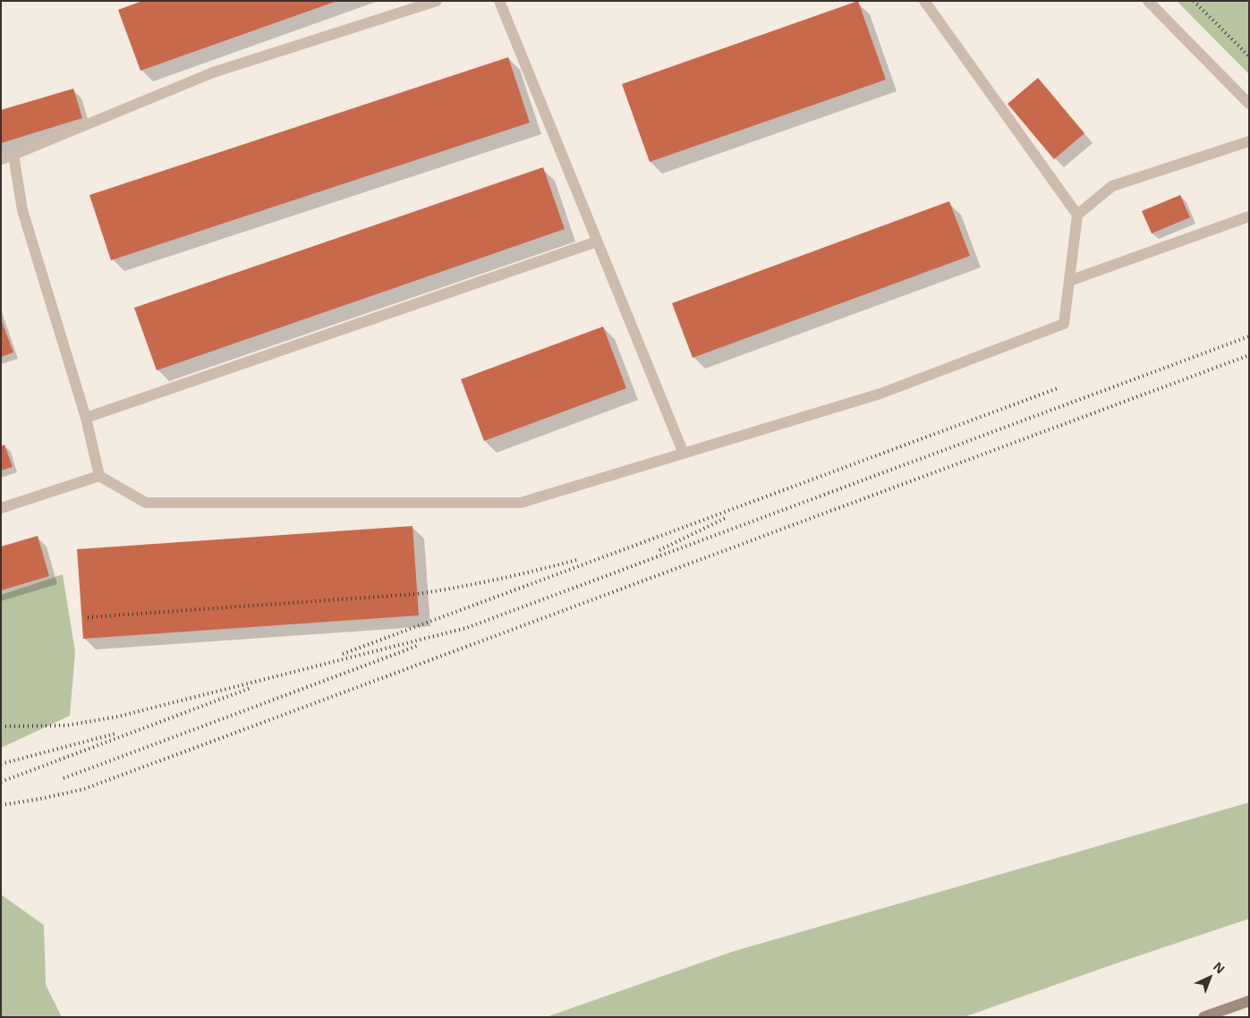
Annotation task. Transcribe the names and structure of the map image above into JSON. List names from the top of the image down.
{
  "north": "top right"
}
